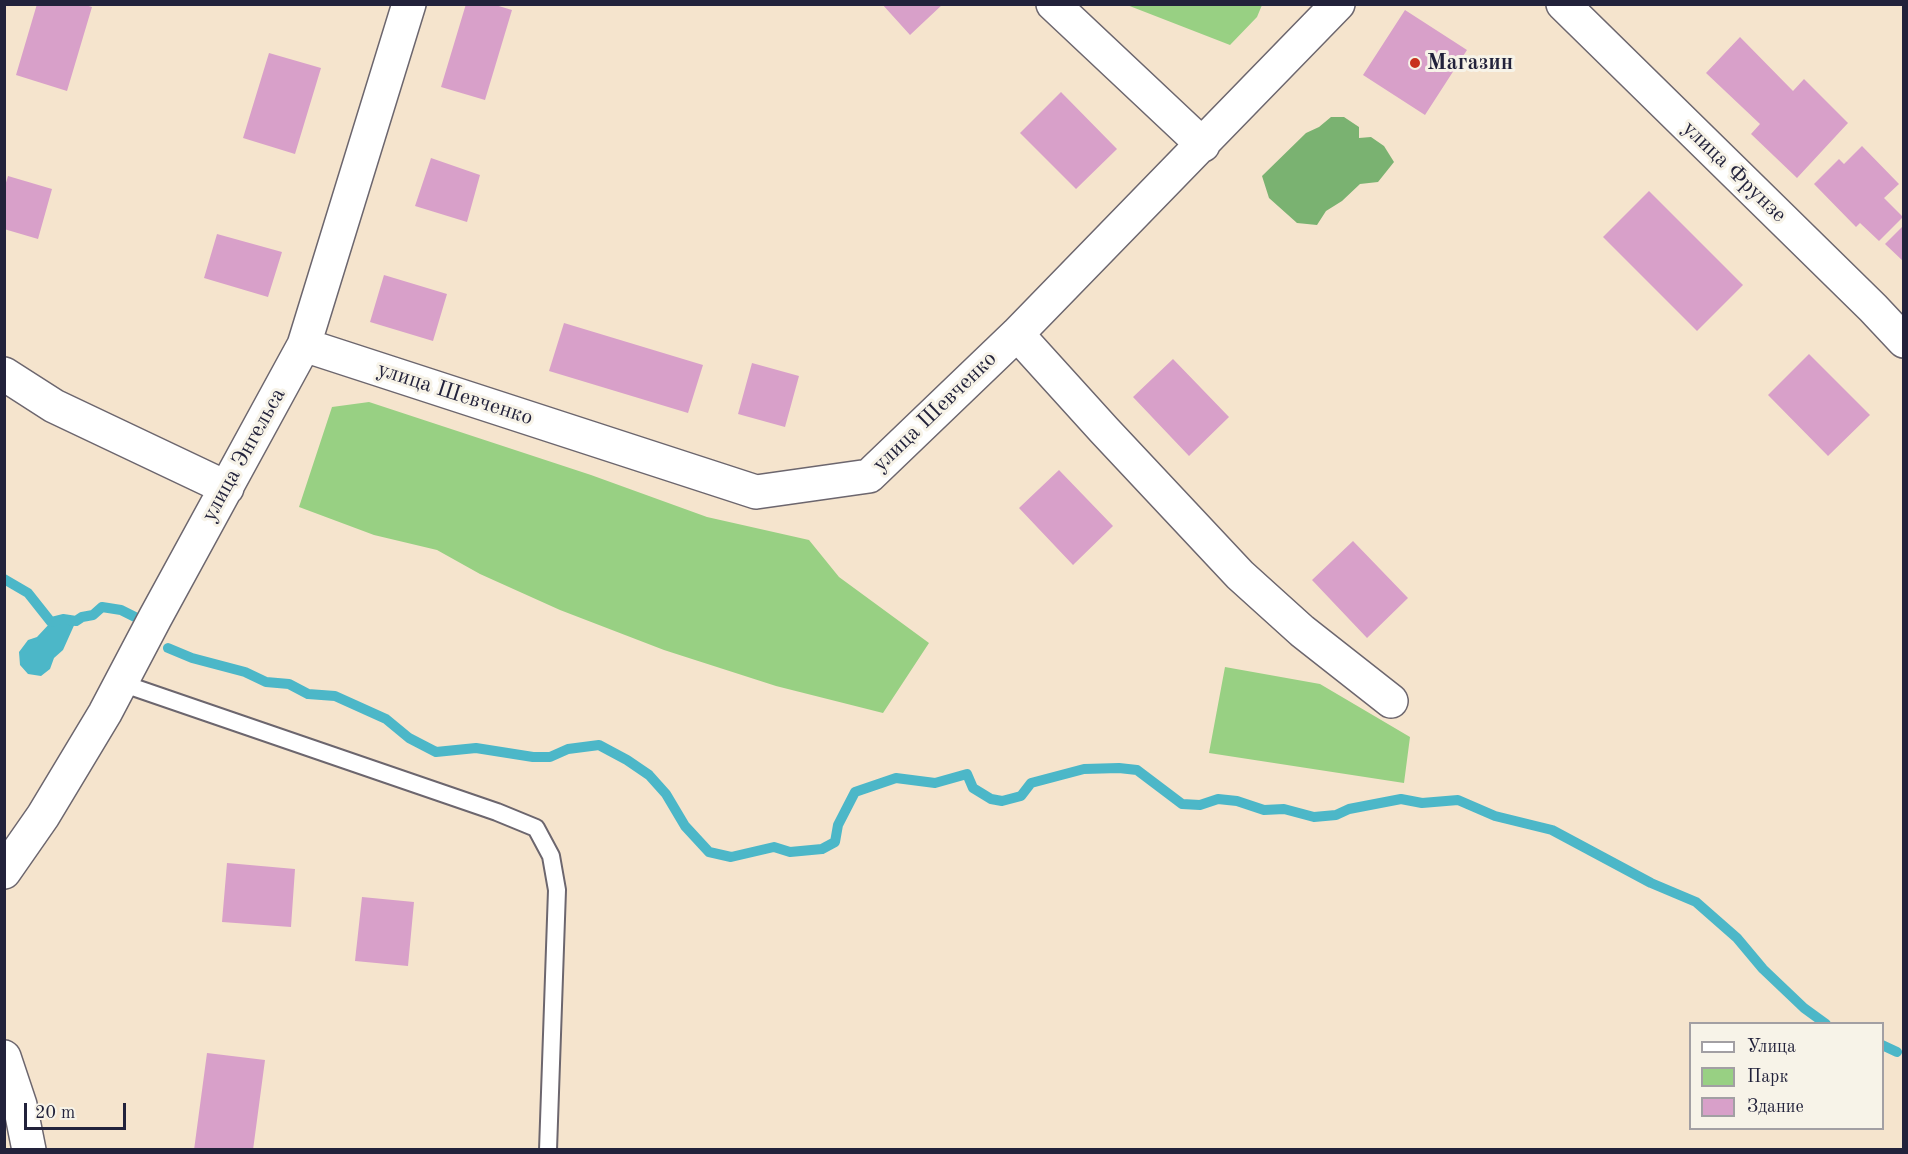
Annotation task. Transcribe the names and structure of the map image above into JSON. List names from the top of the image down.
{
  "streets": {
    "street": ["улица Фрунзе", "улица Шевченко", "улица Энгельса"]
  },
  "crossings": [
    ["улица Шевченко", "улица Энгельса"]
  ],
  "places": ["Магазин"],
  "legend": ["Улица", "Парк", "Здание"],
  "scale_bar": "20 m"
}
